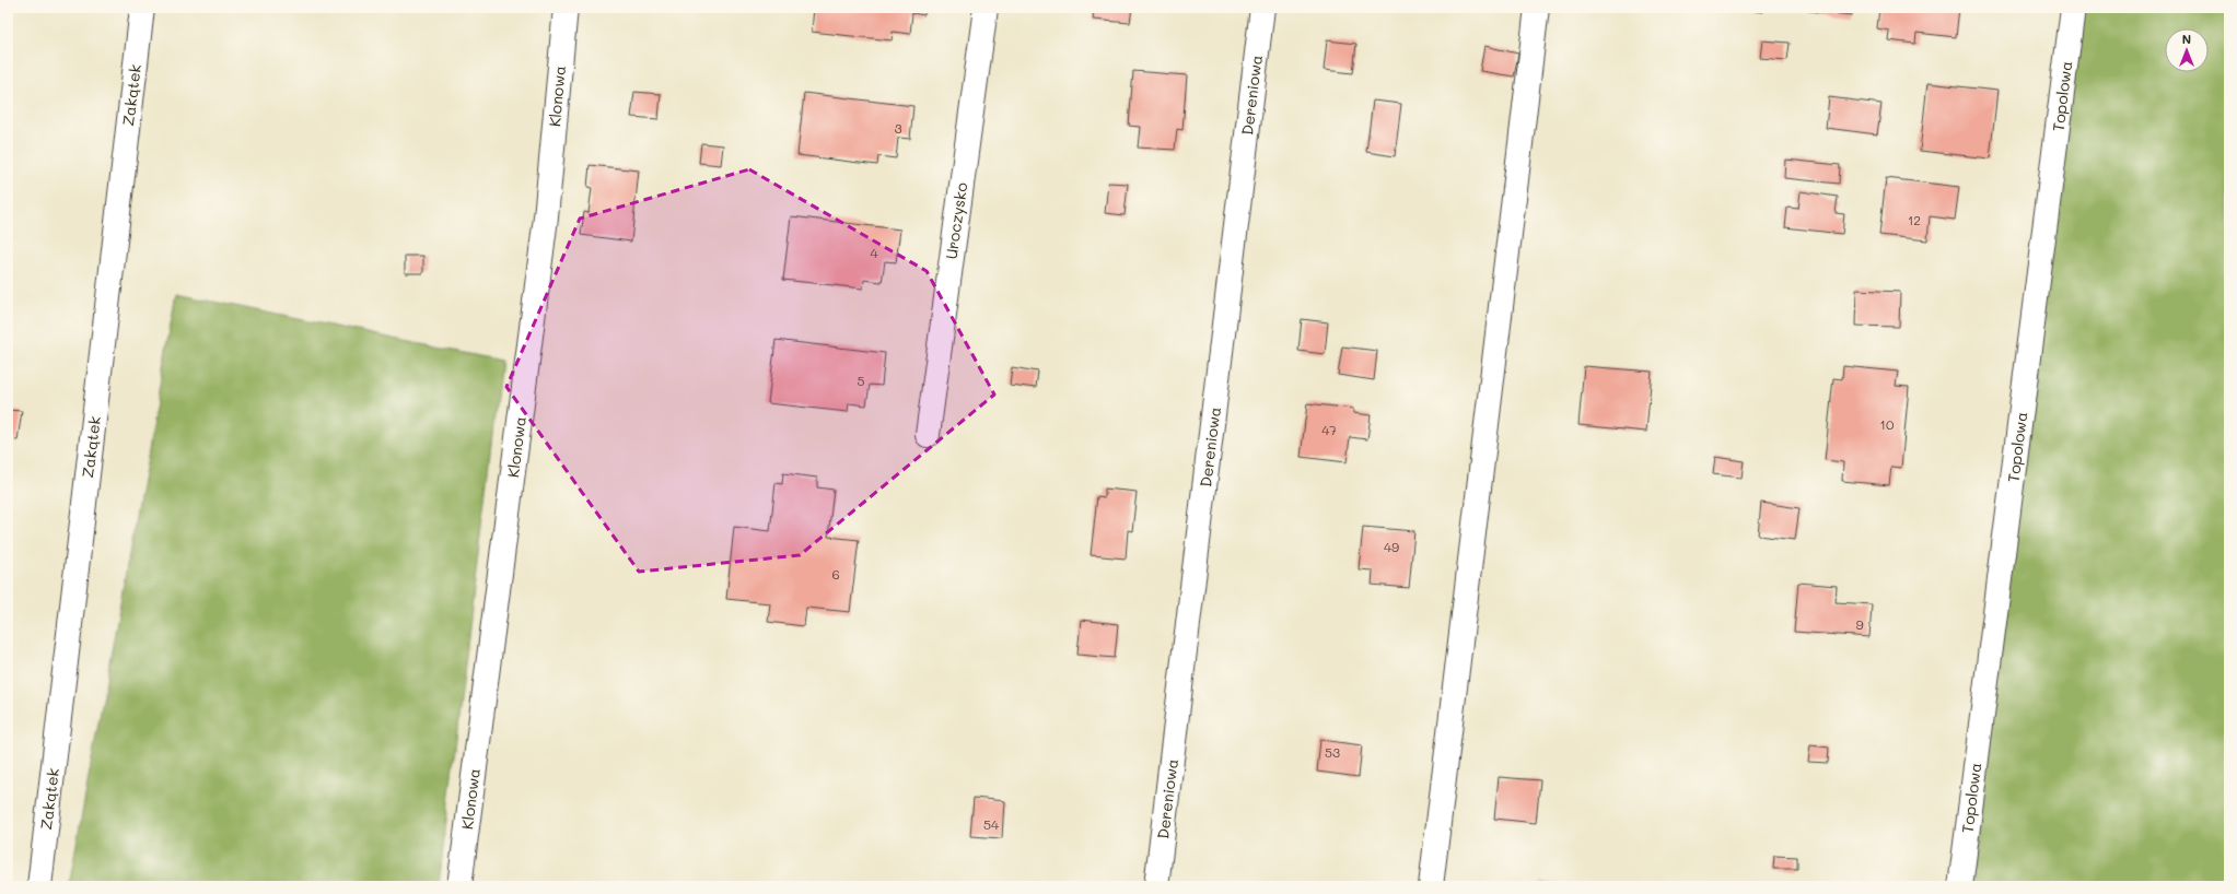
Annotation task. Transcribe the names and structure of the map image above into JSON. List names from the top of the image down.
{
  "streets": {
    "street": [
      "Zakątek",
      "Dereniowa",
      "Klonowa",
      "Topolowa",
      "Uroczysko"
    ]
  },
  "house_numbers": [
    "3",
    "12",
    "4",
    "5",
    "10",
    "47",
    "49",
    "6",
    "9",
    "53",
    "54"
  ],
  "north": "top"
}
